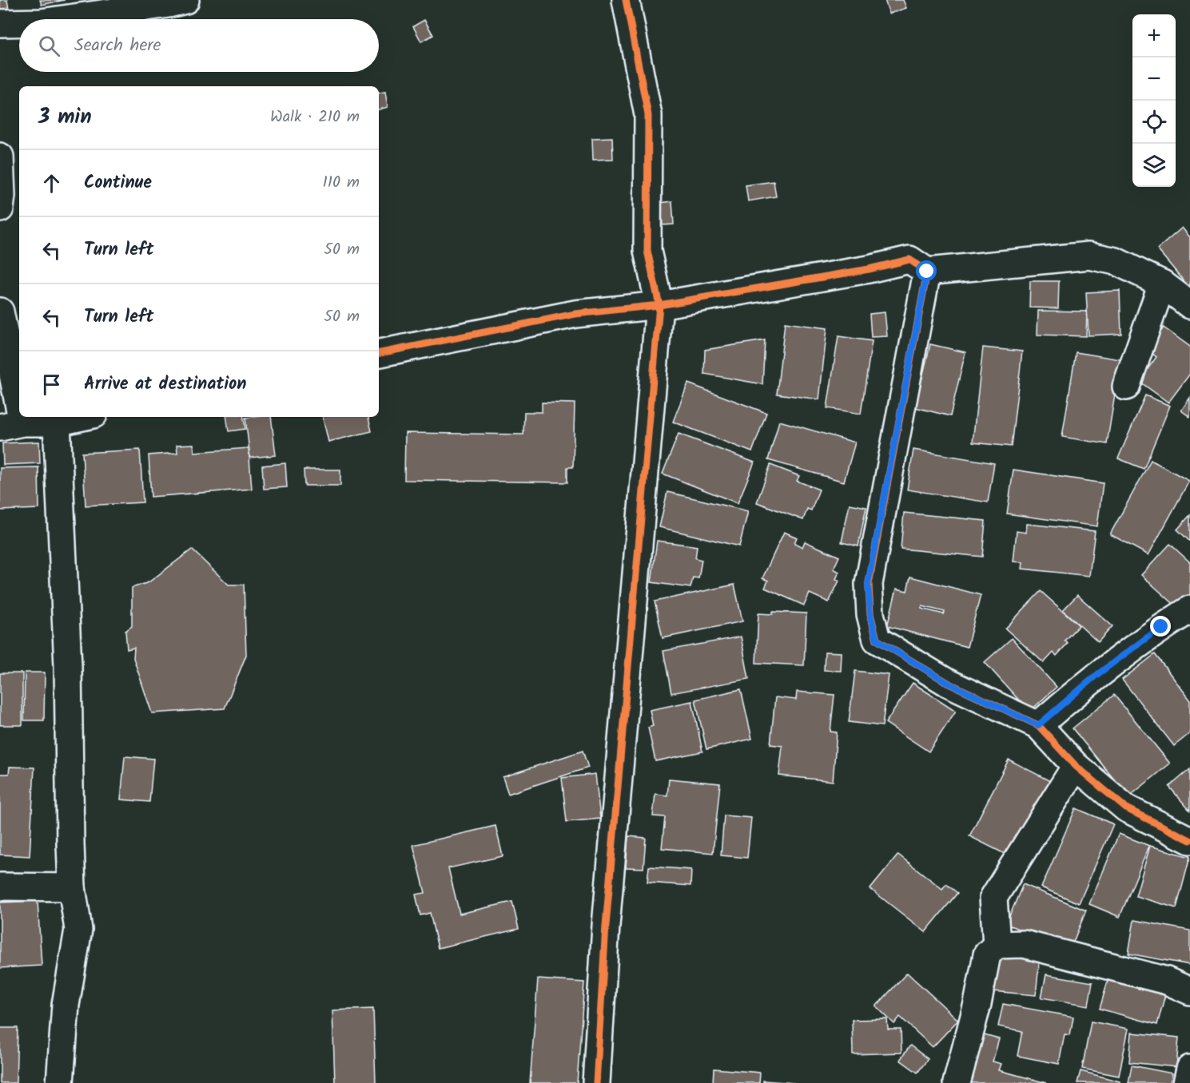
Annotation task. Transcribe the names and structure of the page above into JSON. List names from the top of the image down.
{
  "page": {
    "map_buttons": ["+", "−"],
    "search": "Search here",
    "heading": ["3 min", "Walk · 210 m"],
    "list": [
      ["Continue", "110 m"],
      ["Turn left", "50 m"],
      ["Turn left", "50 m"],
      "Arrive at destination"
    ]
  }
}
